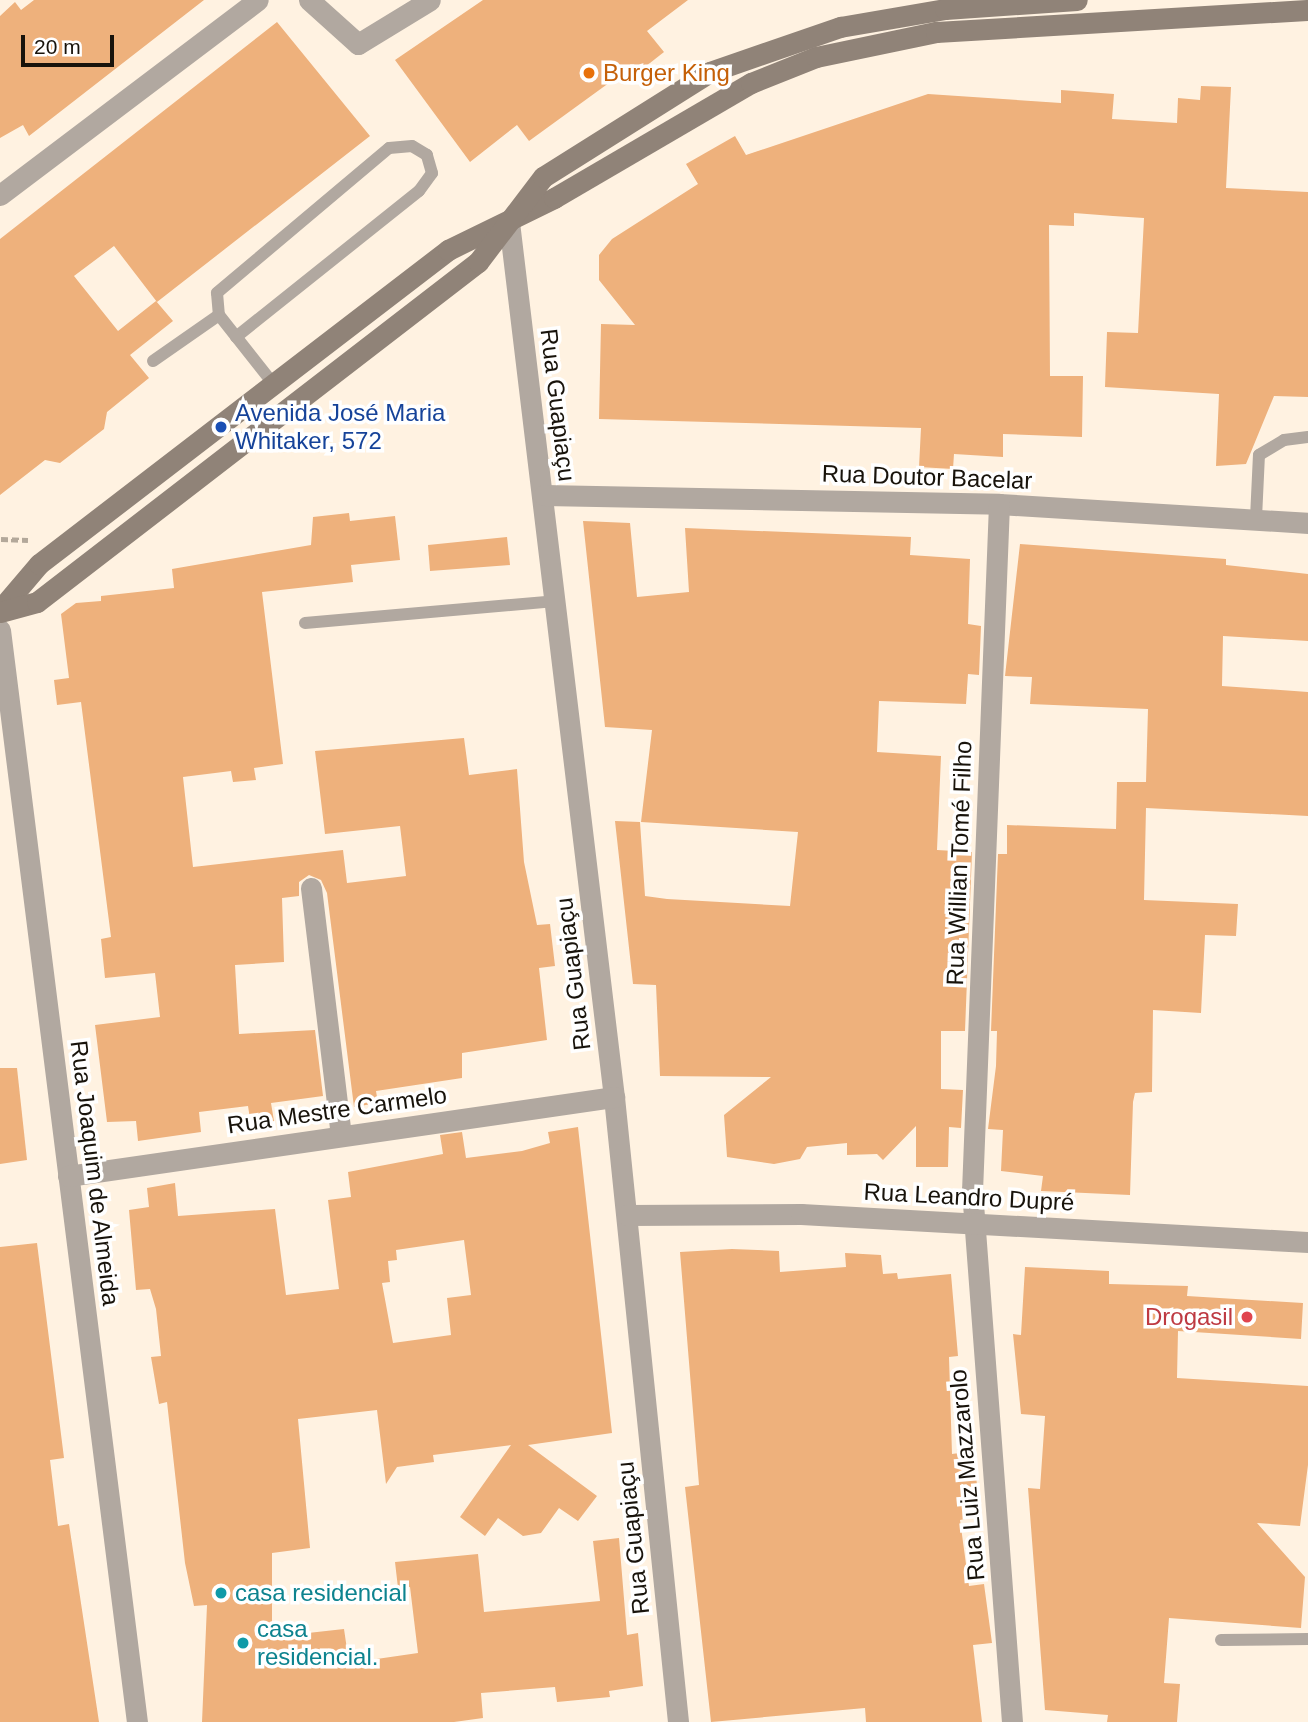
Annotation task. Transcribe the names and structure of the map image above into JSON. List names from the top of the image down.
{
  "streets": {
    "street": [
      "Rua Guapiaçu",
      "Rua Doutor Bacelar",
      "Rua Willian Tomé Filho",
      "Rua Mestre Carmelo",
      "Rua Joaquim de Almeida",
      "Rua Leandro Dupré",
      "Rua Luiz Mazzarolo"
    ]
  },
  "crossings": [
    ["Rua Guapiaçu", "Rua Doutor Bacelar"],
    ["Rua Guapiaçu", "Rua Mestre Carmelo"],
    ["Rua Guapiaçu", "Rua Leandro Dupré"],
    ["Rua Doutor Bacelar", "Rua Willian Tomé Filho"],
    ["Rua Willian Tomé Filho", "Rua Leandro Dupré"],
    ["Rua Willian Tomé Filho", "Rua Luiz Mazzarolo"],
    ["Rua Mestre Carmelo", "Rua Joaquim de Almeida"],
    ["Rua Leandro Dupré", "Rua Luiz Mazzarolo"]
  ],
  "places": [
    "Burger King",
    "Avenida José Maria Whitaker, 572",
    "Drogasil",
    "casa residencial",
    "casa residencial."
  ],
  "scale_bar": "20 m"
}
